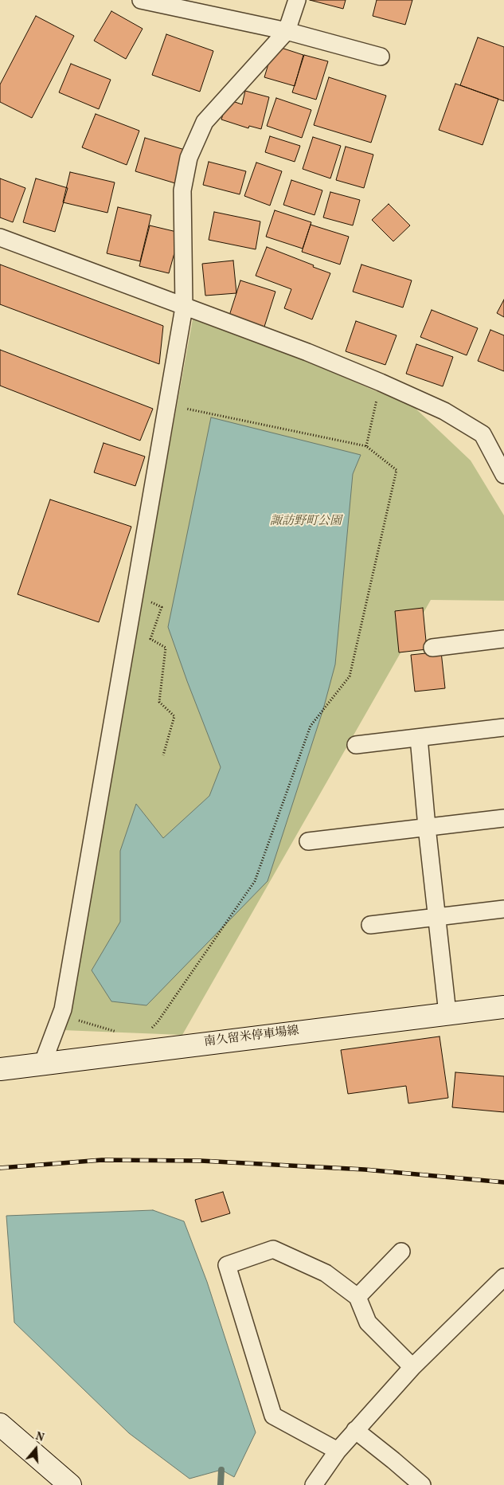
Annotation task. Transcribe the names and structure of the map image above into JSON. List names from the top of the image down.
{
  "streets": {
    "main road": ["南久留米停車場線"]
  },
  "parks": ["諏訪野町公園"],
  "north": "top"
}
